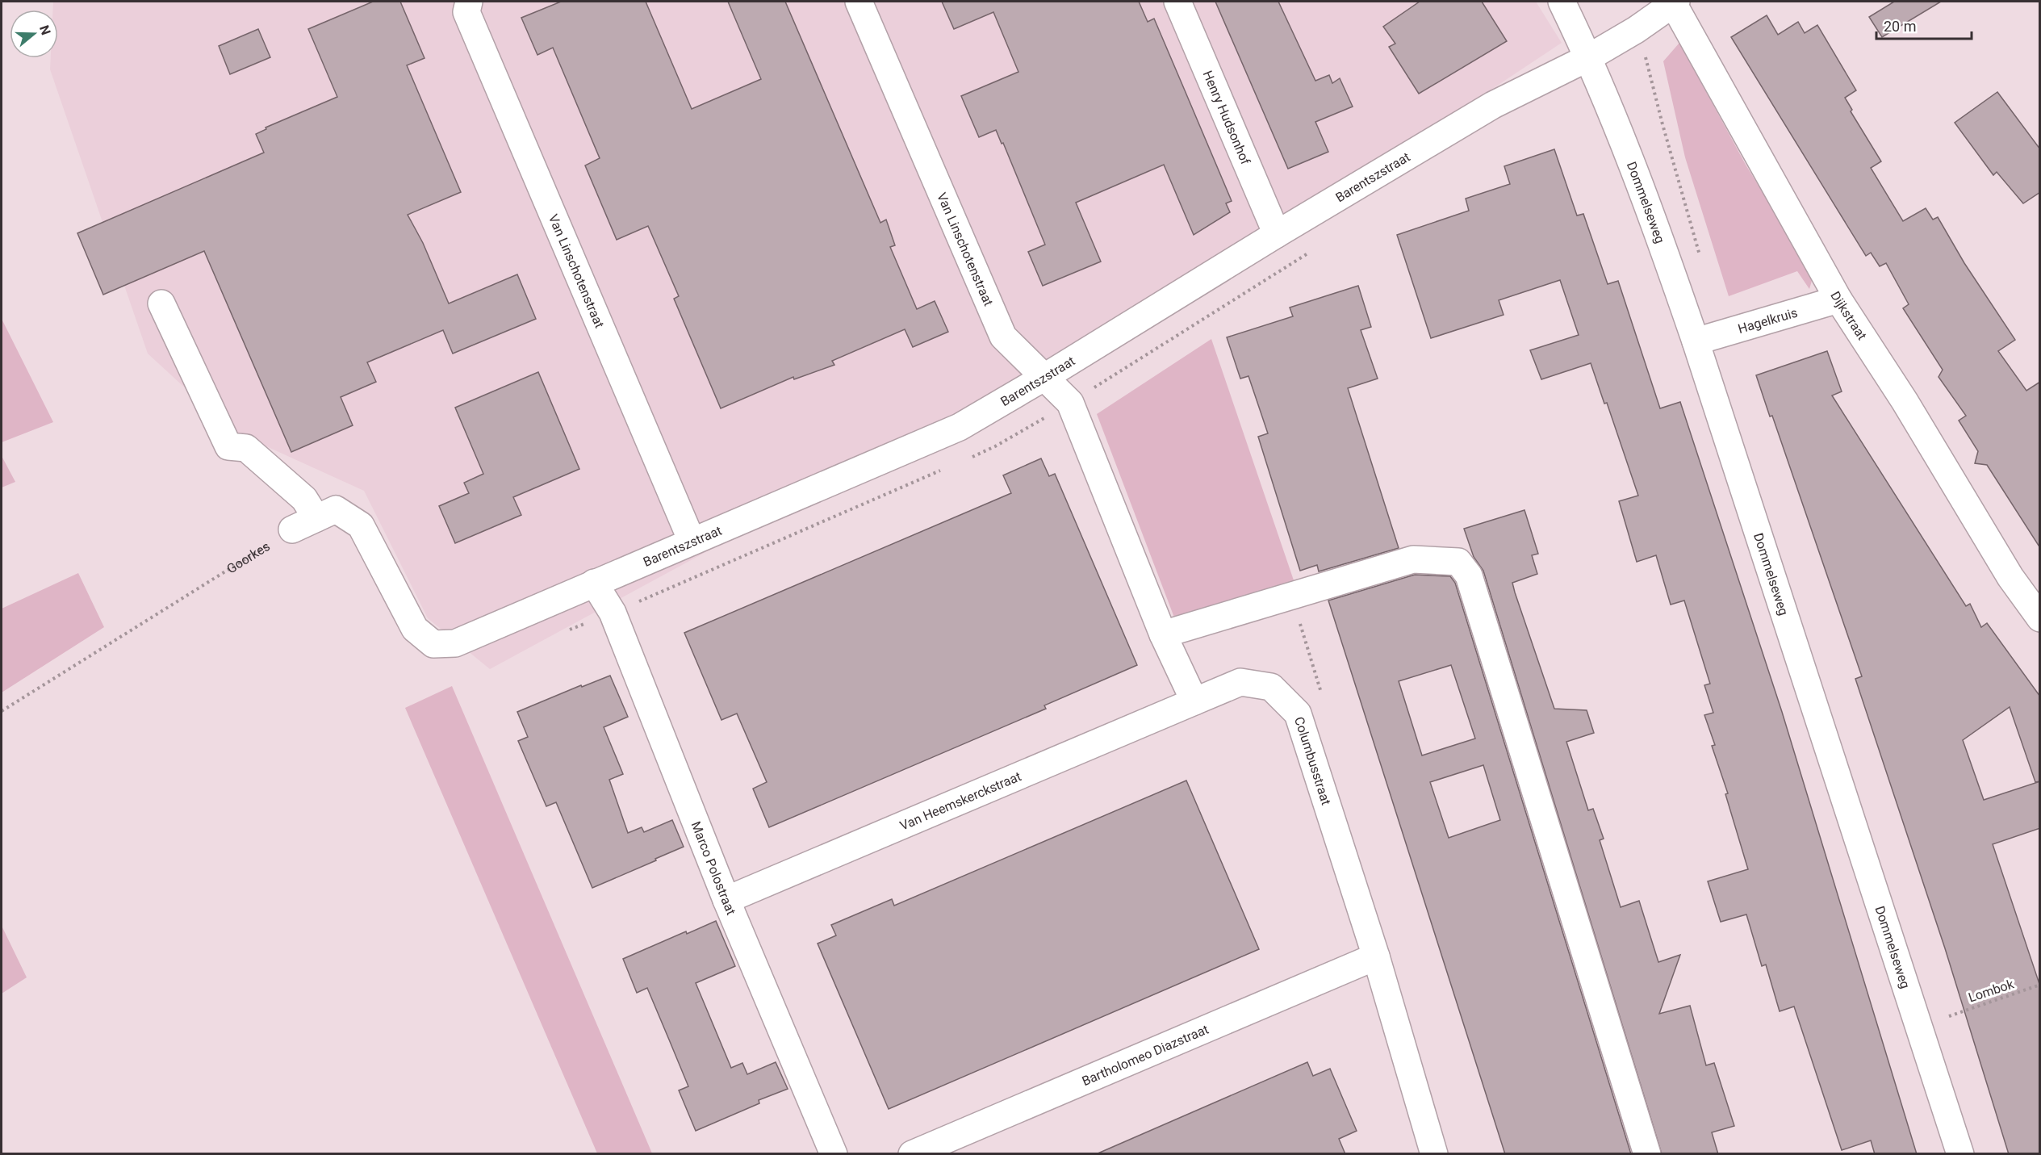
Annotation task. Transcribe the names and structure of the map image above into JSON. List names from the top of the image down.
{
  "streets": {
    "street": [
      "Henry Hudsonhof",
      "Barentszstraat",
      "Dommelseweg",
      "Van Linschotenstraat",
      "Dijkstraat",
      "Hagelkruis",
      "Columbusstraat",
      "Van Heemskerckstraat",
      "Marco Polostraat",
      "Bartholomeo Diazstraat"
    ],
    "path": ["Goorkes", "Lombok"]
  },
  "crossings": [
    ["Henry Hudsonhof", "Barentszstraat"],
    ["Barentszstraat", "Dommelseweg"],
    ["Barentszstraat", "Van Linschotenstraat"],
    ["Barentszstraat", "Dijkstraat"],
    ["Barentszstraat", "Marco Polostraat"],
    ["Dommelseweg", "Hagelkruis"],
    ["Dijkstraat", "Hagelkruis"],
    ["Columbusstraat", "Van Heemskerckstraat"],
    ["Columbusstraat", "Bartholomeo Diazstraat"],
    ["Van Heemskerckstraat", "Marco Polostraat"]
  ],
  "scale_bar": "20 m",
  "north": "right"
}
